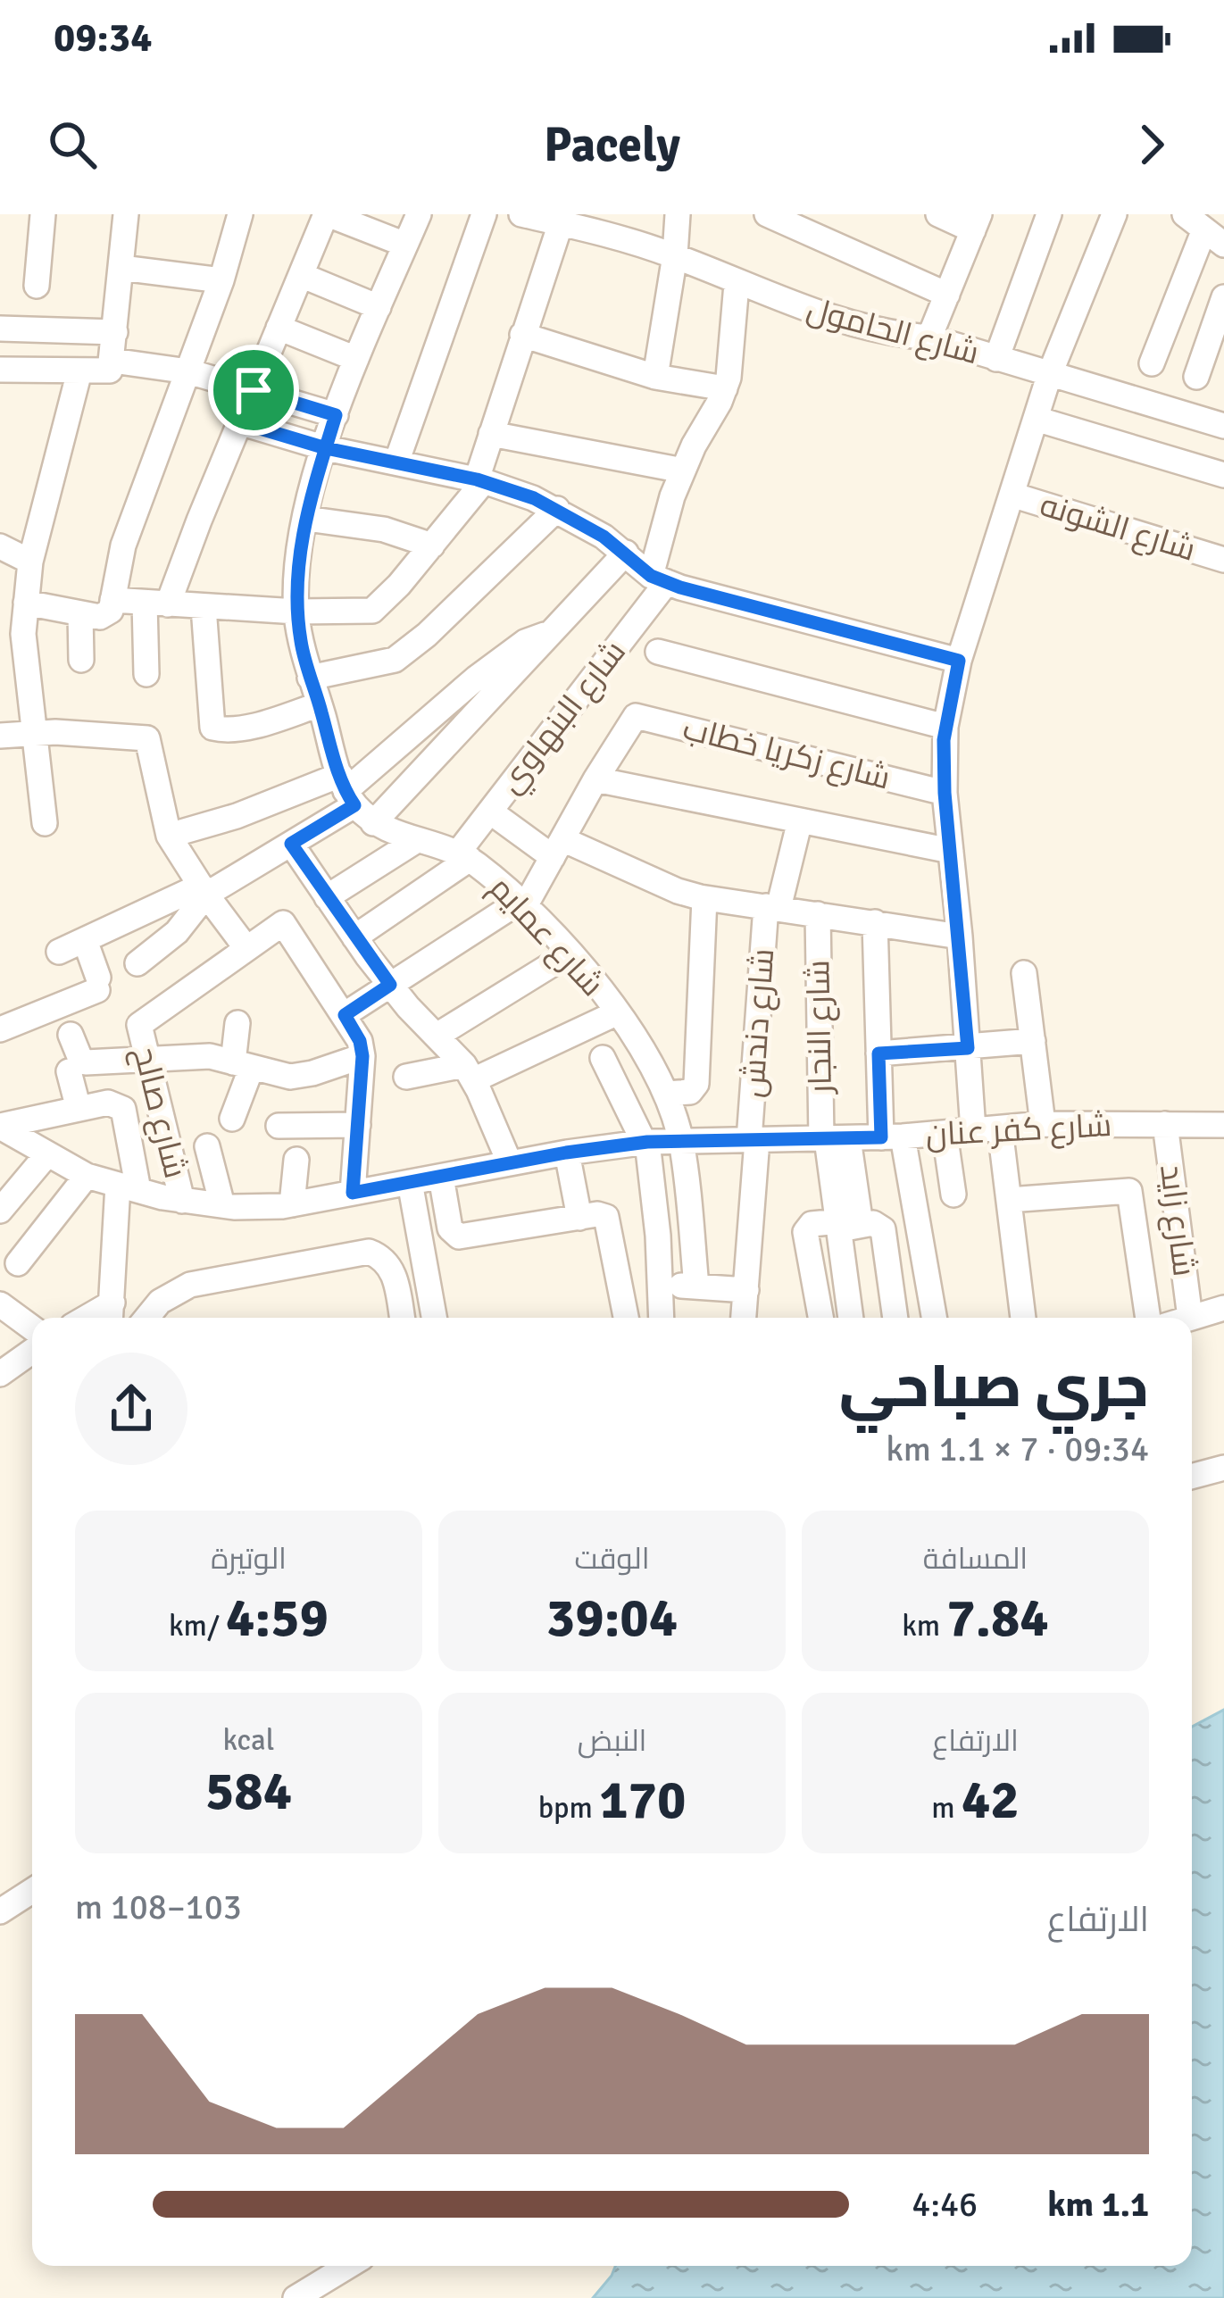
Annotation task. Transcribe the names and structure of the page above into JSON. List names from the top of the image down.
{
  "streets": {
    "street": [
      "شارع الحامول",
      "شارع الشونه",
      "شارع البنهاوي",
      "شارع زكريا خطاب",
      "شارع عمايم",
      "شارع دندش",
      "شارع النجار",
      "شارع صالح",
      "شارع كفر عنان",
      "شارع زايد"
    ]
  },
  "crossings": [
    ["شارع البنهاوي", "شارع عمايم"],
    ["شارع عمايم", "شارع كفر عنان"],
    ["شارع دندش", "شارع كفر عنان"],
    ["شارع النجار", "شارع كفر عنان"],
    ["شارع صالح", "شارع كفر عنان"],
    ["شارع كفر عنان", "شارع زايد"]
  ],
  "page": {
    "status": "09:34",
    "header": "Pacely",
    "heading": ["جري صباحي", "09:34 · 7 × 1.1 km"],
    "stats": [
      ["المسافة", "7.84 km"],
      ["الوقت", "39:04"],
      ["الوتيرة", "4:59 /km"],
      ["الارتفاع", "42 m"],
      ["النبض", "170 bpm"],
      ["kcal", "584"]
    ],
    "chart": ["الارتفاع", "103–108 m"],
    "list": [
      {
        "name": "1.1 km",
        "note": "4:46"
      }
    ]
  }
}
